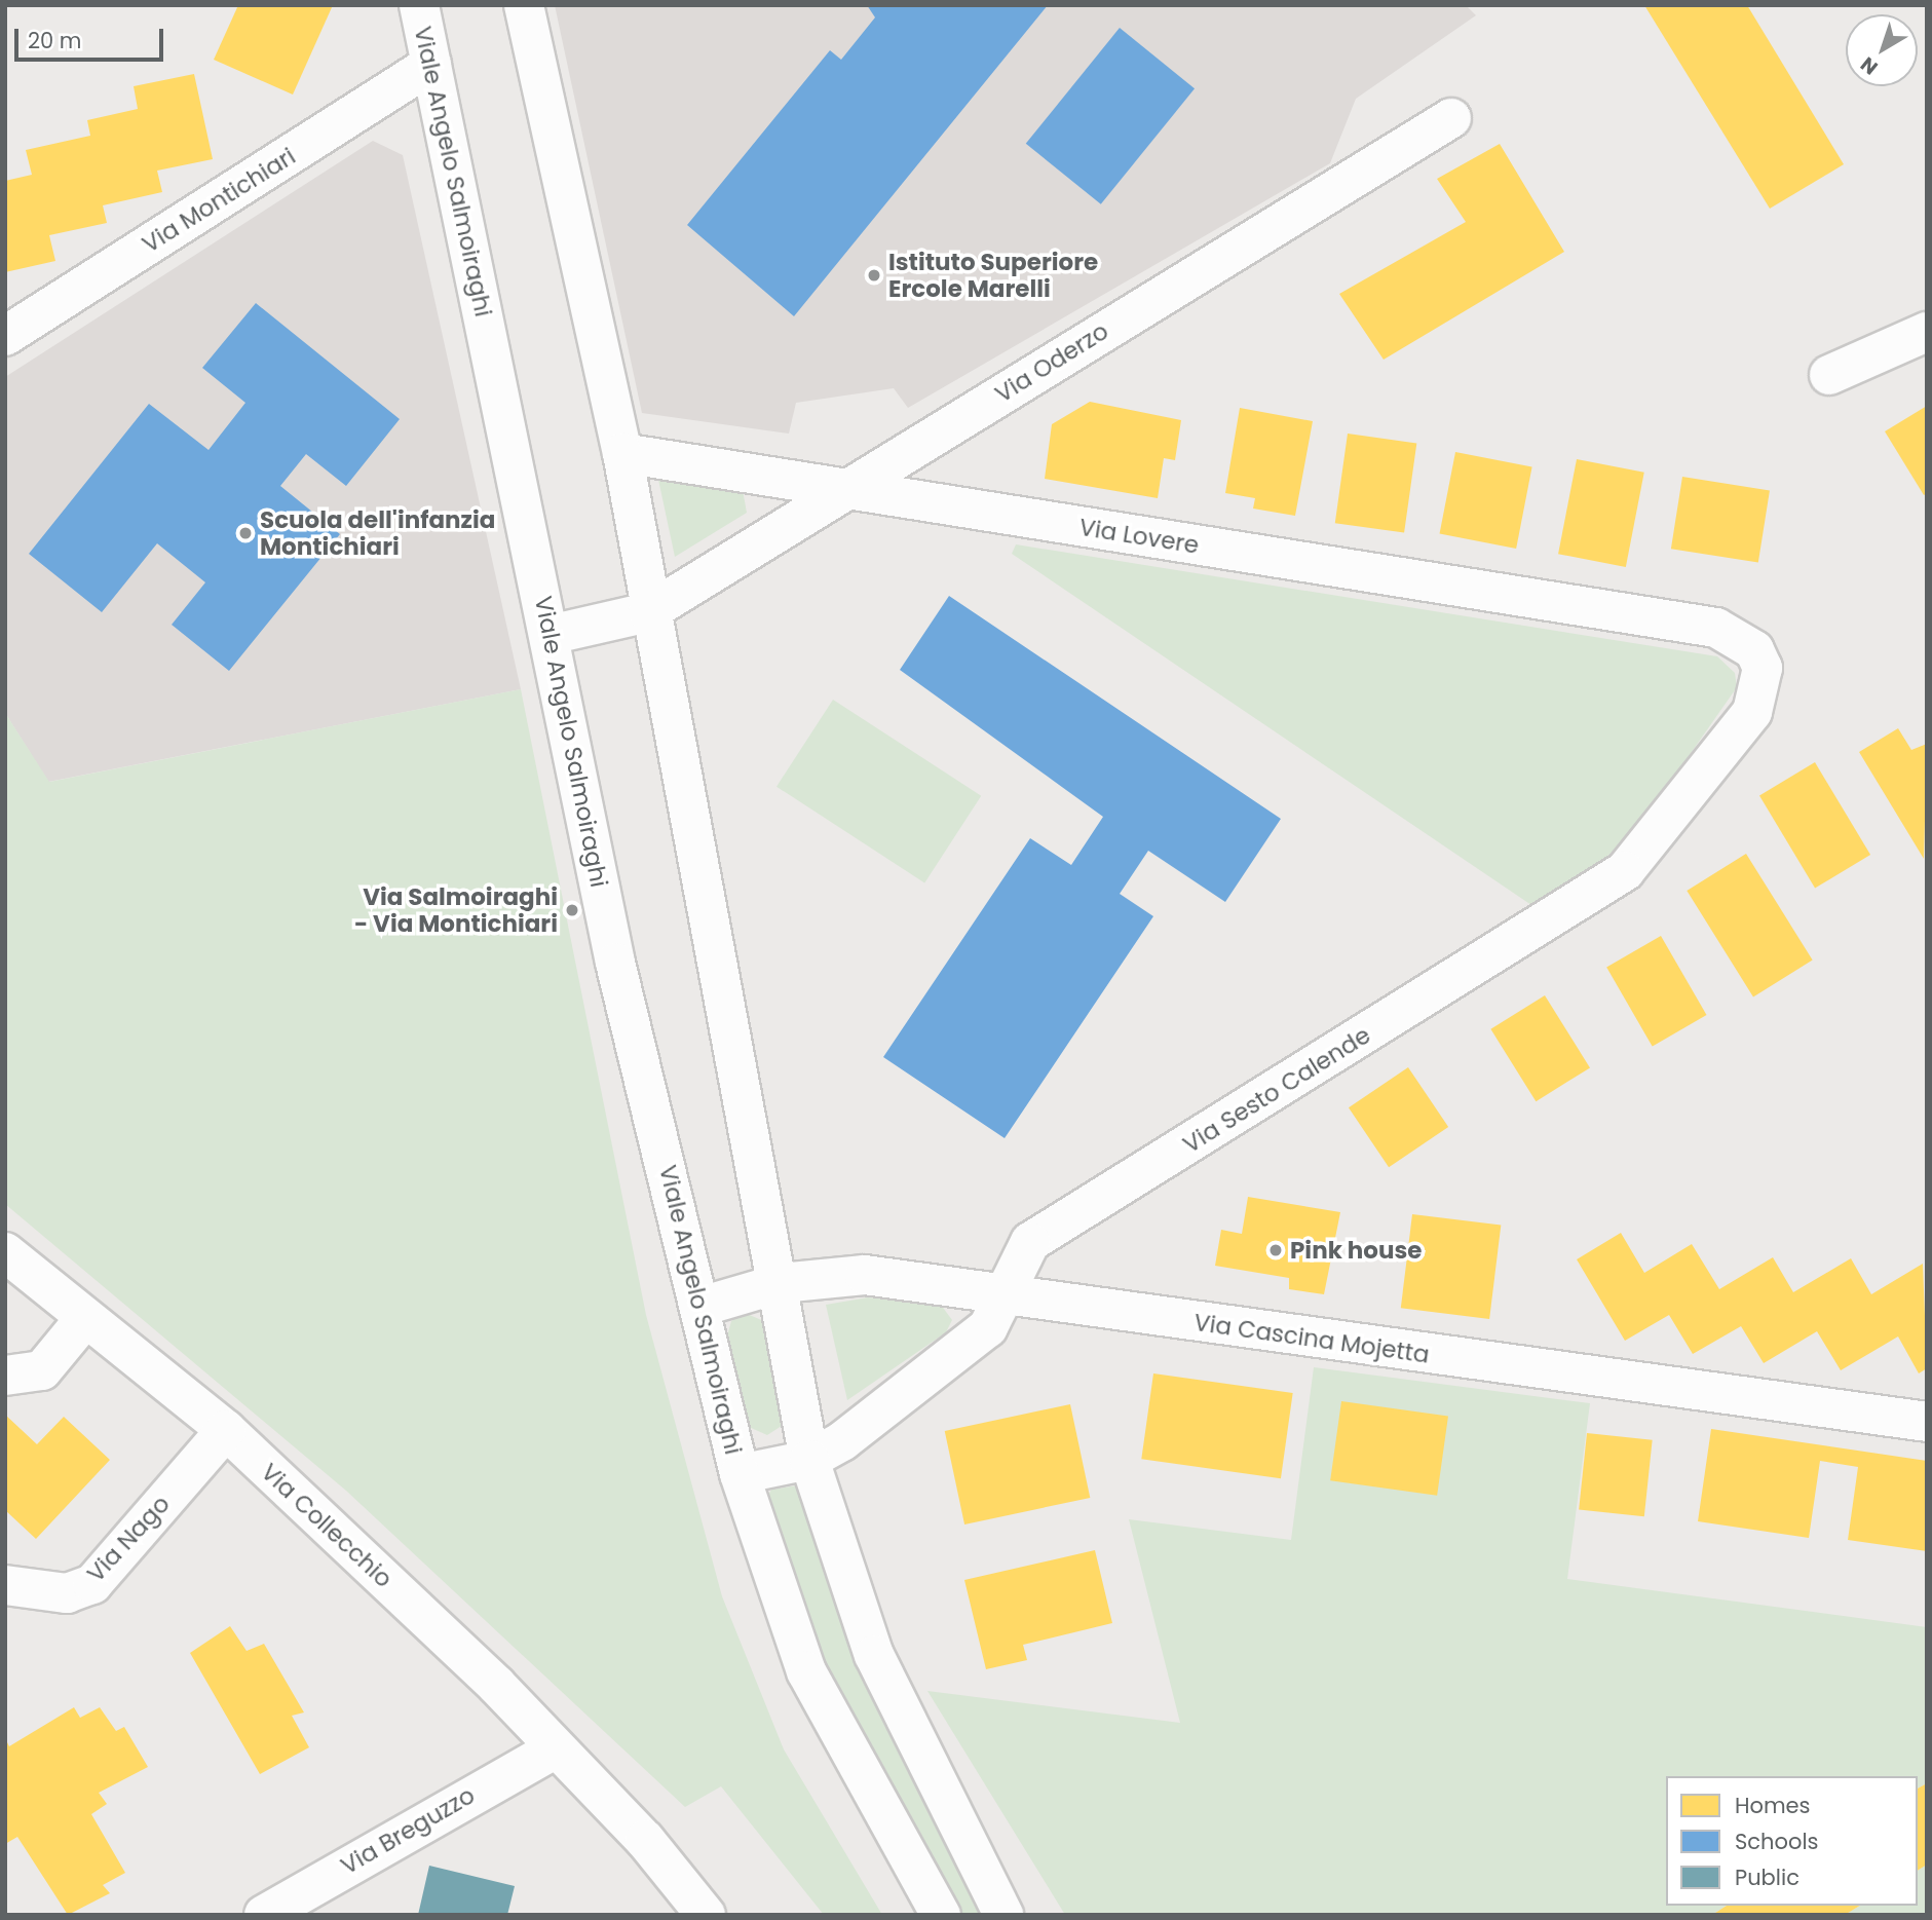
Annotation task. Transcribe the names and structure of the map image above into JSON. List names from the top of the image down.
{
  "streets": {
    "street": [
      "Viale Angelo Salmoiraghi",
      "Via Montichiari",
      "Via Oderzo",
      "Via Lovere",
      "Via Sesto Calende",
      "Via Cascina Mojetta",
      "Via Collecchio",
      "Via Nago",
      "Via Breguzzo"
    ]
  },
  "crossings": [
    ["Viale Angelo Salmoiraghi", "Via Montichiari"],
    ["Viale Angelo Salmoiraghi", "Via Sesto Calende"],
    ["Viale Angelo Salmoiraghi", "Via Cascina Mojetta"],
    ["Via Oderzo", "Via Lovere"],
    ["Via Lovere", "Via Sesto Calende"],
    ["Via Sesto Calende", "Via Cascina Mojetta"],
    ["Via Collecchio", "Via Nago"],
    ["Via Collecchio", "Via Breguzzo"]
  ],
  "places": [
    "Istituto Superiore Ercole Marelli",
    "Scuola dell'infanzia Montichiari",
    "Via Salmoiraghi - Via Montichiari",
    "Pink house"
  ],
  "legend": ["Homes", "Schools", "Public"],
  "scale_bar": "20 m",
  "north": "bottom left"
}
